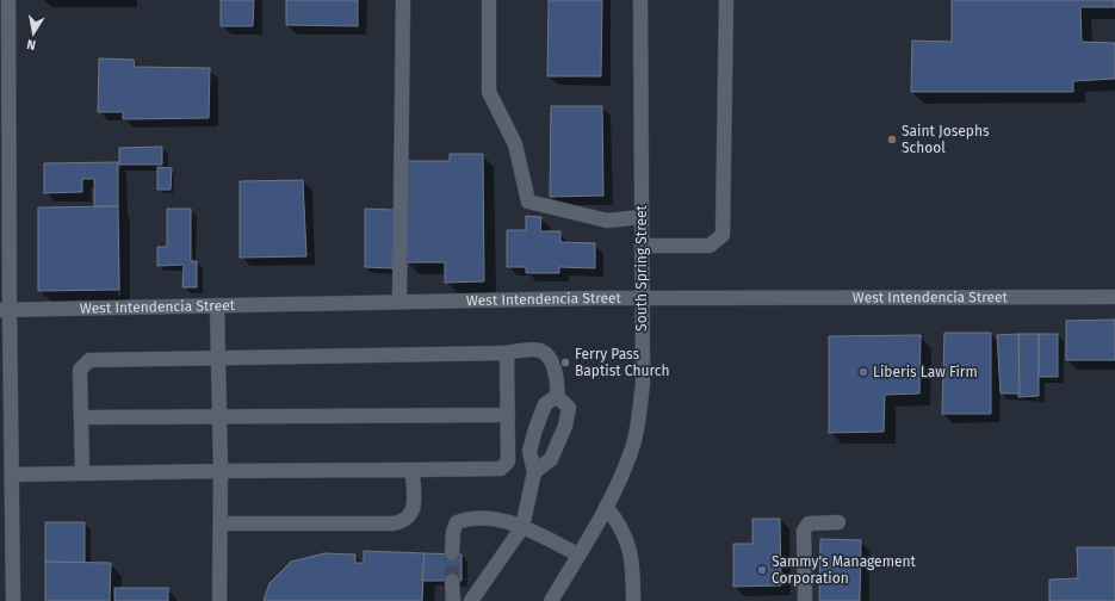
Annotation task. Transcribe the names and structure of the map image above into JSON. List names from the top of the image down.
{
  "streets": {
    "street": ["South Spring Street", "West Intendencia Street"]
  },
  "crossings": [
    ["South Spring Street", "West Intendencia Street"]
  ],
  "places": [
    "Saint Josephs School",
    "Ferry Pass Baptist Church",
    "Liberis Law Firm",
    "Sammy's Management Corporation"
  ],
  "north": "bottom"
}
